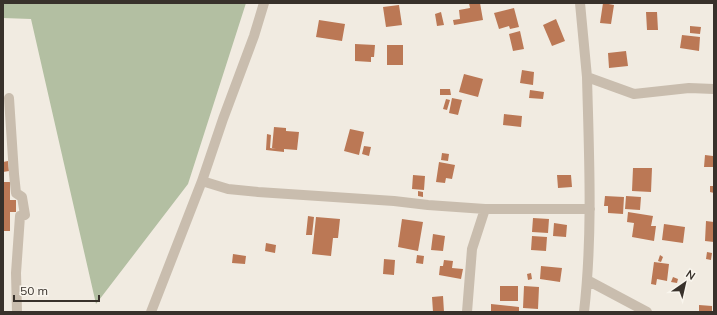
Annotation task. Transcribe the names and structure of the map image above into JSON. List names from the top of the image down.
{
  "scale_bar": "50 m",
  "north": "top right"
}
